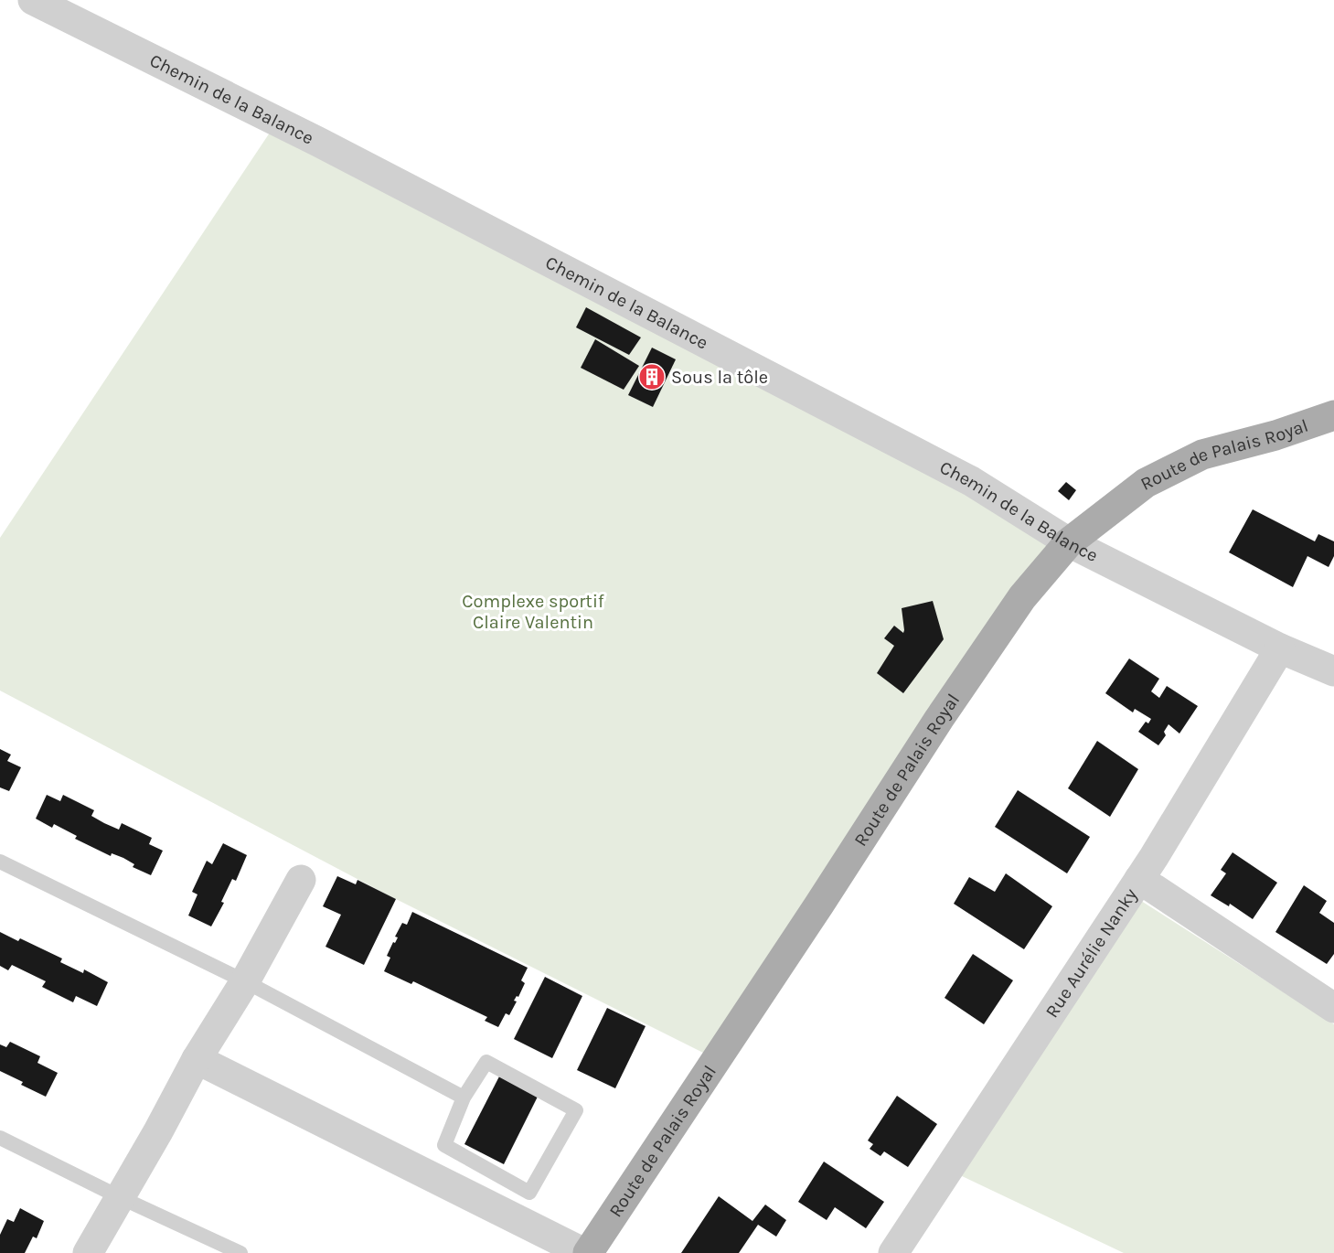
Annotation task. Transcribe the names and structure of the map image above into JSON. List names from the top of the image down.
{
  "streets": {
    "main road": ["Route de Palais Royal"],
    "street": ["Chemin de la Balance", "Rue Aurélie Nanky"]
  },
  "crossings": [
    ["Chemin de la Balance", "Route de Palais Royal"],
    ["Chemin de la Balance", "Rue Aurélie Nanky"]
  ],
  "parks": ["Complexe sportif Claire Valentin"],
  "places": {
    "building": ["Sous la tôle"]
  }
}
